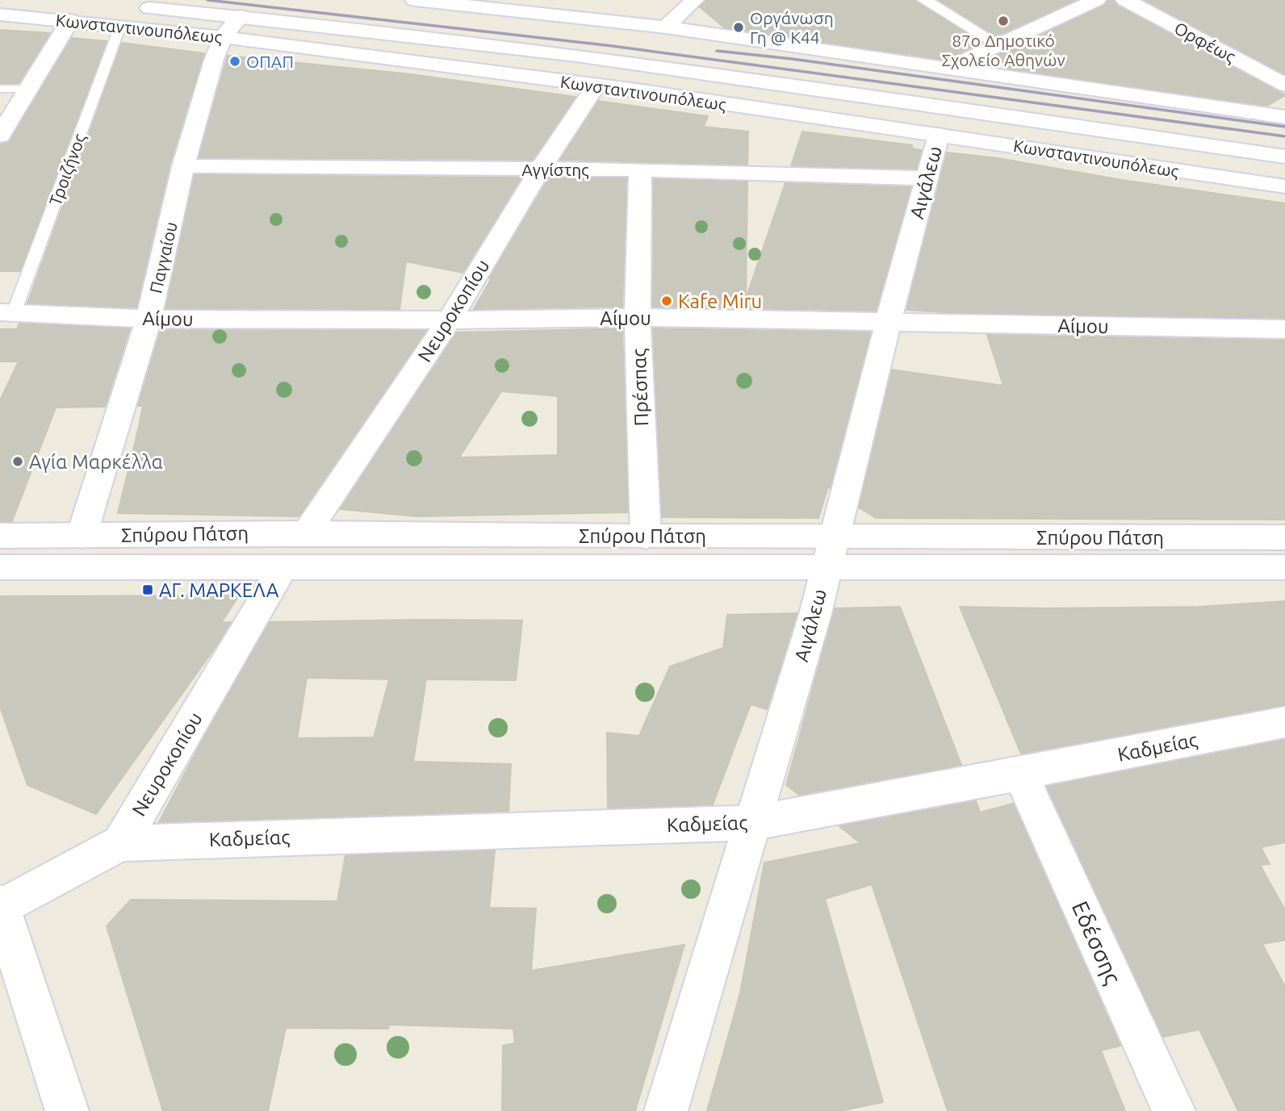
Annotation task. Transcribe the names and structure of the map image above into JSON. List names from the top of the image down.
{
  "streets": {
    "street": [
      "Κωνσταντινουπόλεως",
      "Ορφέως",
      "Αγγίστης",
      "Αιγάλεω",
      "Παγγαίου",
      "Νευροκοπίου",
      "Αίμου",
      "Πρέσπας",
      "Σπύρου Πάτση",
      "Καδμείας",
      "Εδέσσης"
    ],
    "lane": ["Τροιζήνος"]
  },
  "crossings": [
    ["Κωνσταντινουπόλεως", "Τροιζήνος"],
    ["Κωνσταντινουπόλεως", "Αιγάλεω"],
    ["Κωνσταντινουπόλεως", "Παγγαίου"],
    ["Κωνσταντινουπόλεως", "Νευροκοπίου"],
    ["Τροιζήνος", "Αίμου"],
    ["Αγγίστης", "Αιγάλεω"],
    ["Αγγίστης", "Παγγαίου"],
    ["Αγγίστης", "Νευροκοπίου"],
    ["Αγγίστης", "Πρέσπας"],
    ["Αιγάλεω", "Αίμου"],
    ["Αιγάλεω", "Σπύρου Πάτση"],
    ["Αιγάλεω", "Καδμείας"],
    ["Παγγαίου", "Αίμου"],
    ["Παγγαίου", "Σπύρου Πάτση"],
    ["Νευροκοπίου", "Αίμου"],
    ["Νευροκοπίου", "Σπύρου Πάτση"],
    ["Νευροκοπίου", "Καδμείας"],
    ["Αίμου", "Πρέσπας"],
    ["Πρέσπας", "Σπύρου Πάτση"],
    ["Καδμείας", "Εδέσσης"]
  ],
  "places": {
    "other": [
      "87ο Δημοτικό Σχολείο Αθηνών",
      "Οργάνωση Γη @ Κ44",
      "ΟΠΑΠ",
      "Kafe Miru",
      "Αγία Μαρκέλλα"
    ],
    "transit": ["ΑΓ. ΜΑΡΚΕΛΑ"]
  }
}
